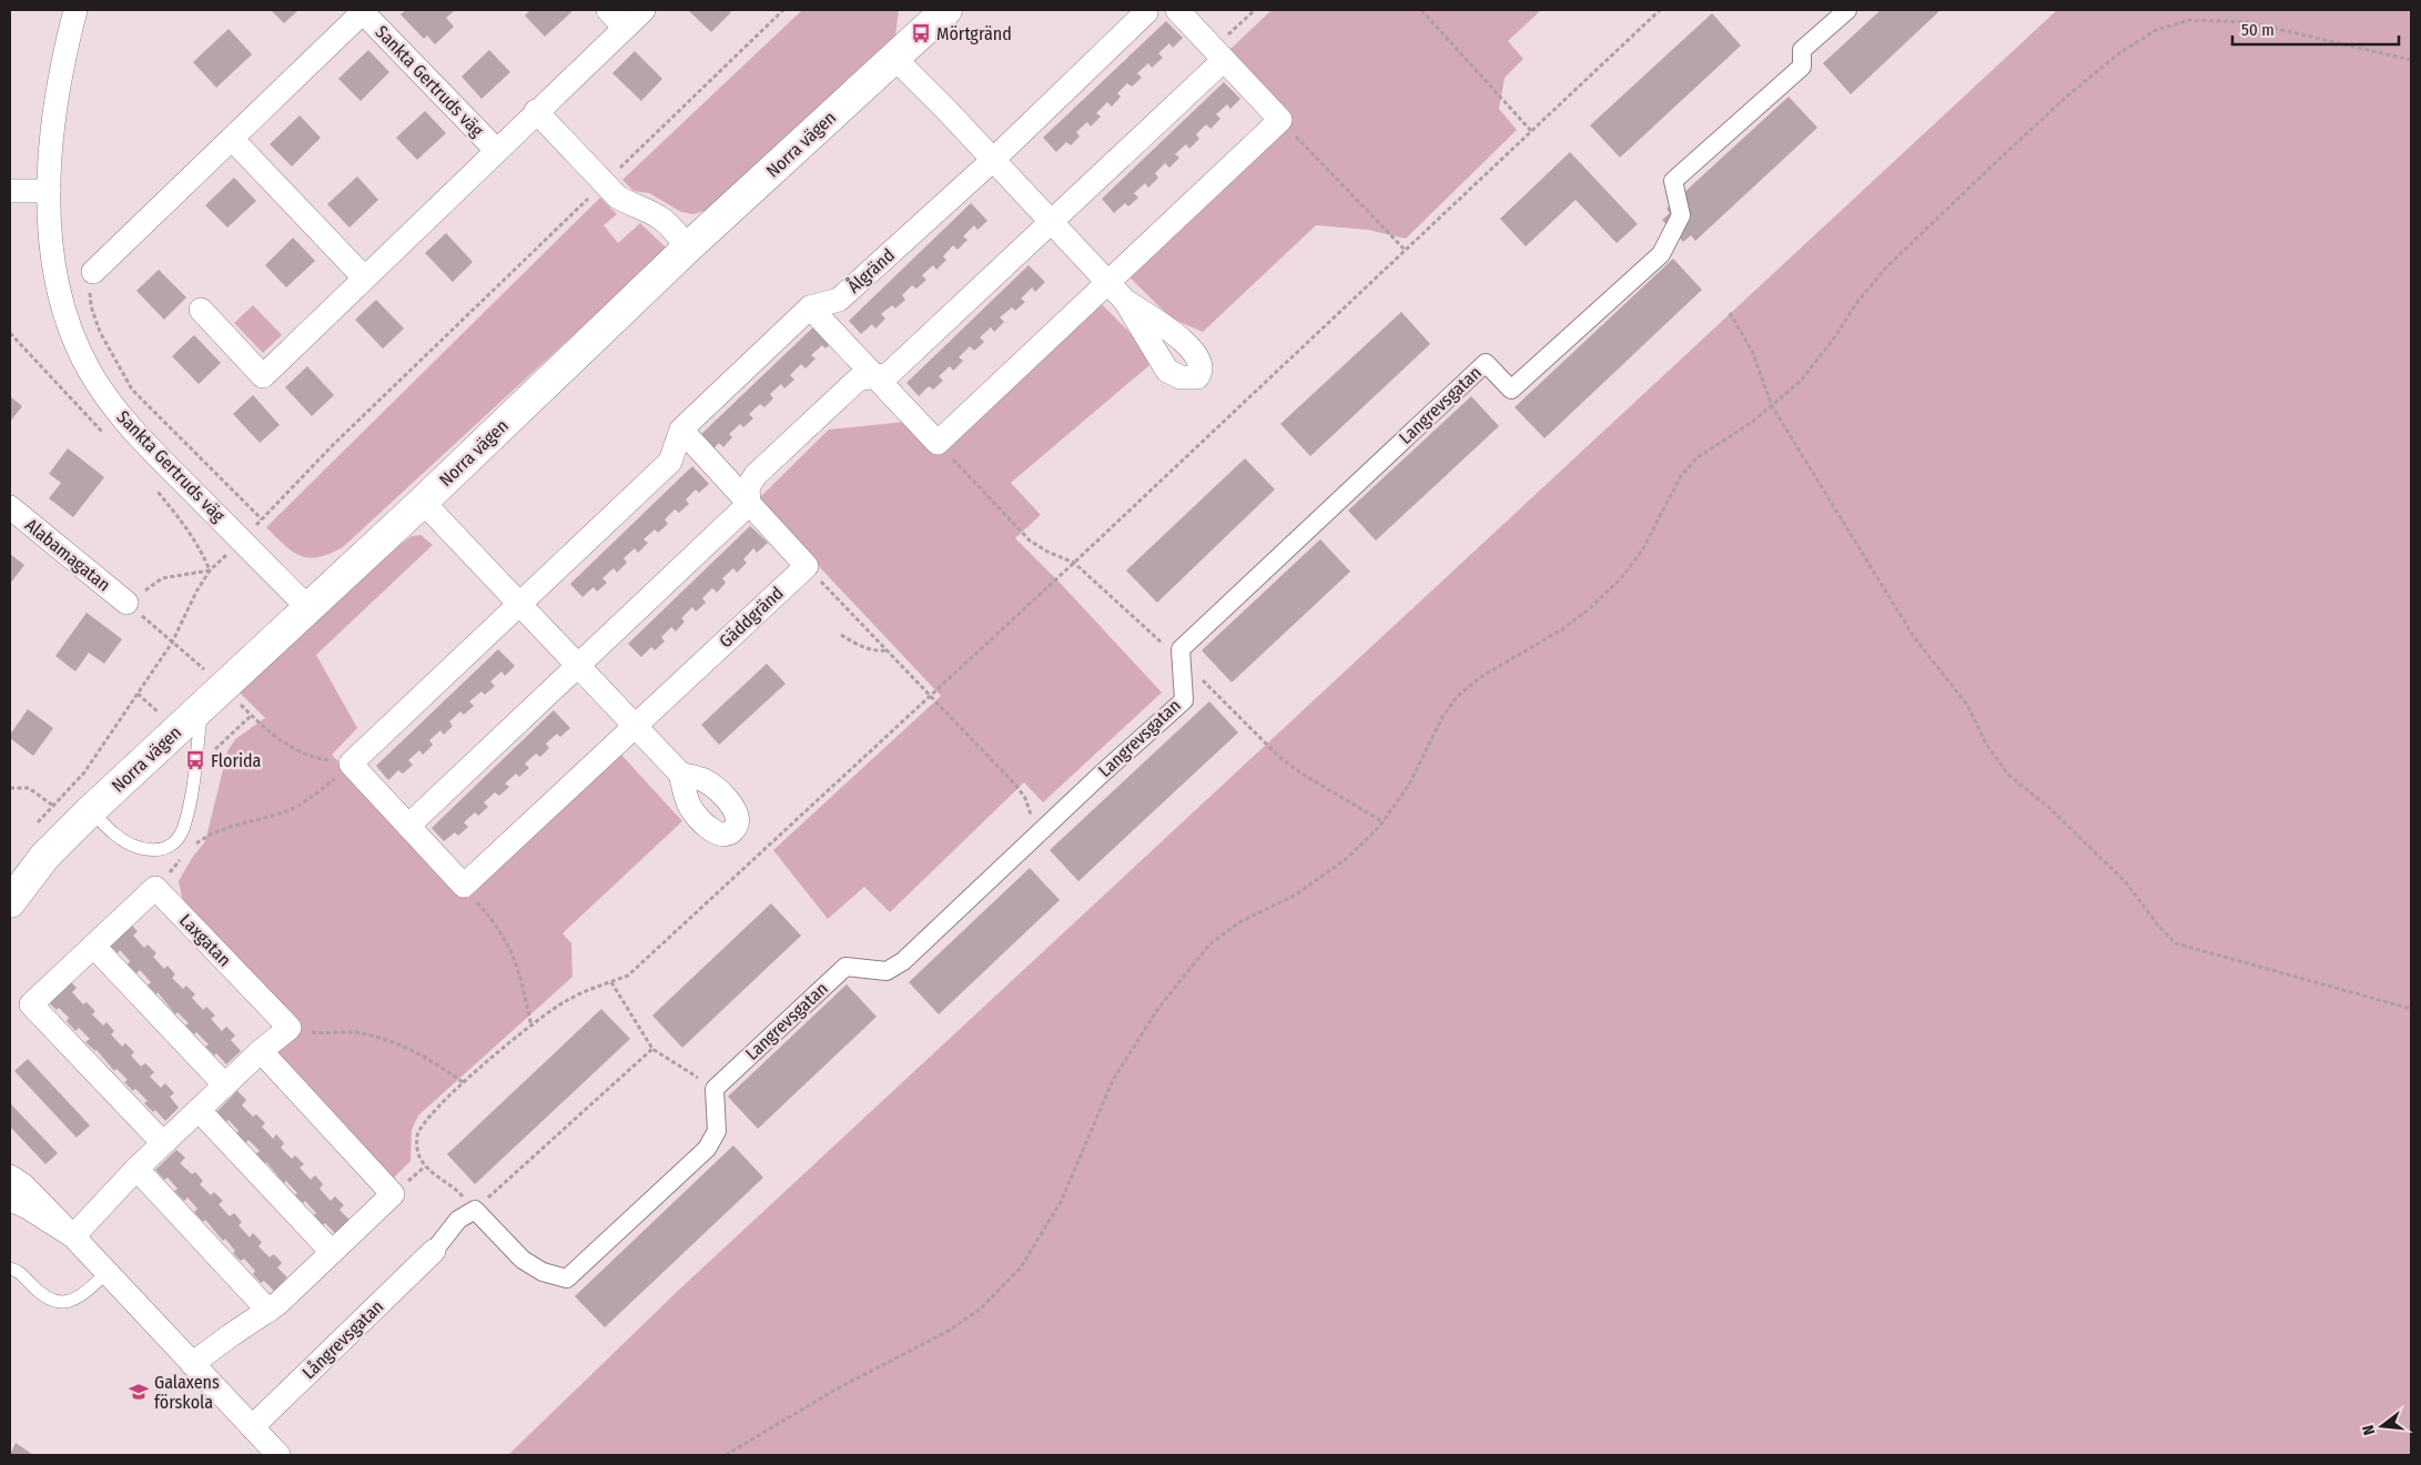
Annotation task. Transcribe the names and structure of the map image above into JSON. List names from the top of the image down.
{
  "streets": {
    "street": [
      "Sankta Gertruds väg",
      "Norra vägen",
      "Ålgränd",
      "Langrevsgatan",
      "Alabamagatan",
      "Gäddgränd",
      "Laxgatan",
      "Långrevsgatan"
    ]
  },
  "crossings": [
    ["Sankta Gertruds väg", "Norra vägen"]
  ],
  "places": {
    "bus stop": ["Mörtgränd", "Florida"],
    "school or university": ["Galaxens förskola"]
  },
  "scale_bar": "50 m",
  "north": "left"
}
